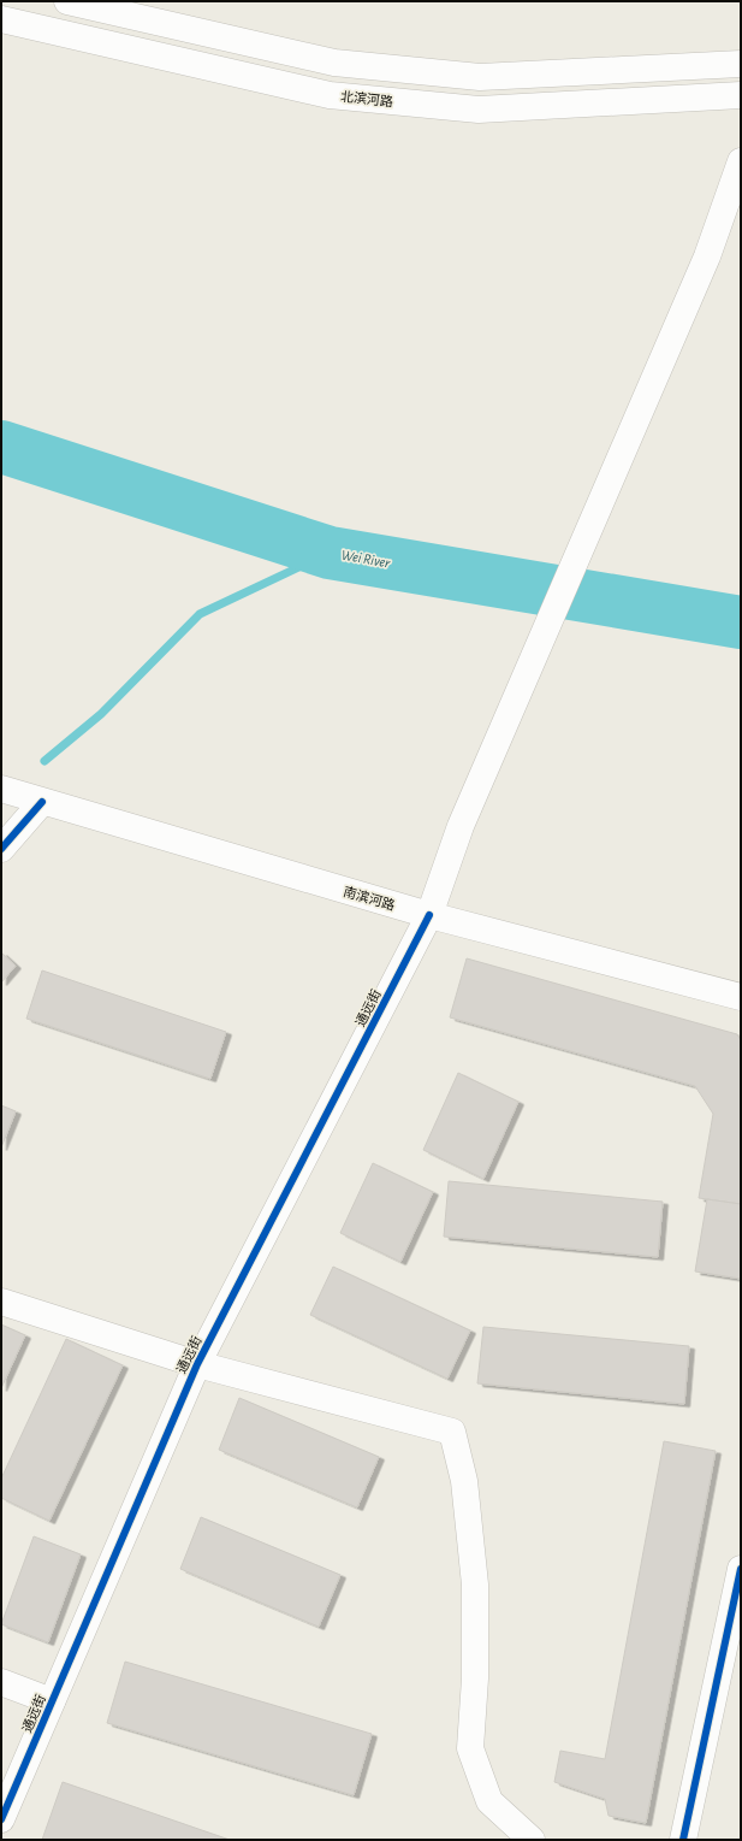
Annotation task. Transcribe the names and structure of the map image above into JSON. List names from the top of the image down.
{
  "streets": {
    "main road": ["北滨河路", "南滨河路", "通远街"]
  },
  "crossings": [
    ["南滨河路", "通远街"]
  ],
  "water": ["Wei River"]
}
